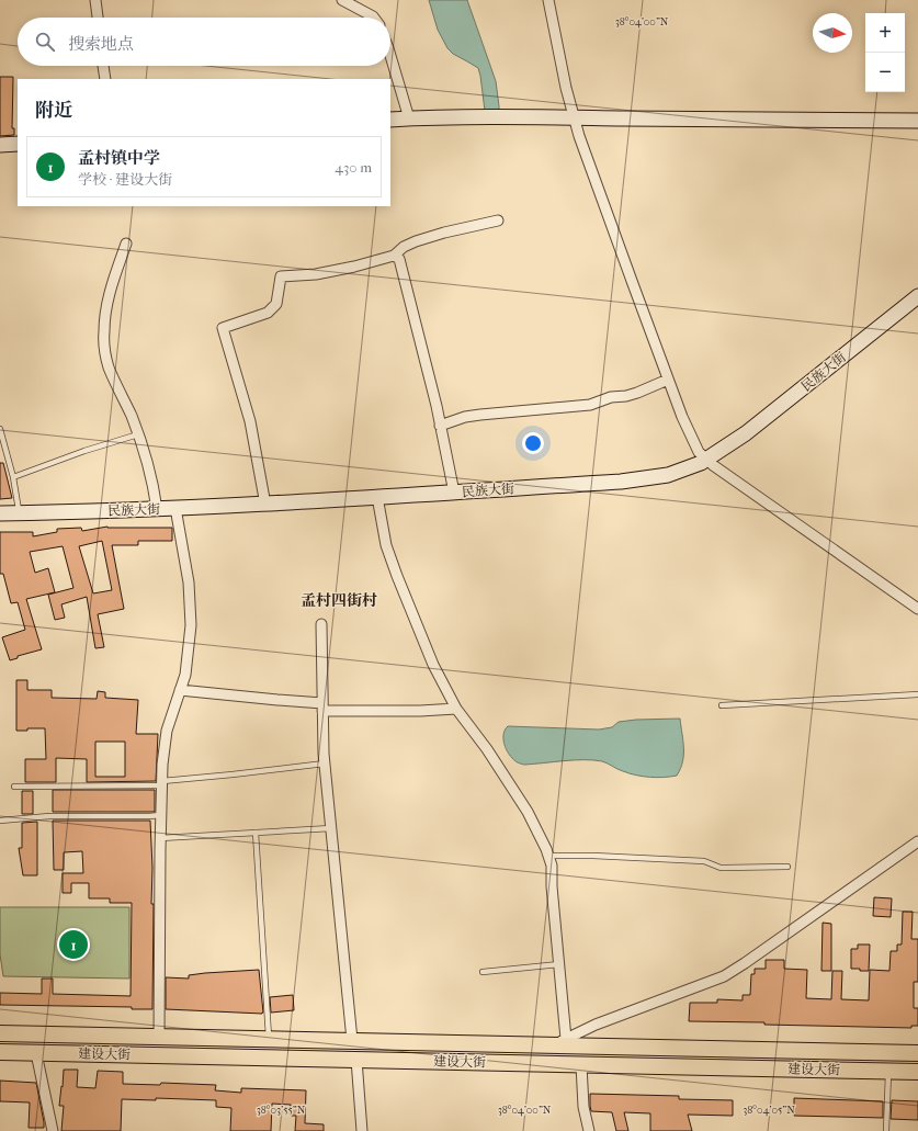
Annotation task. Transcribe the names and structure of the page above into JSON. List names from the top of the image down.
{
  "streets": {
    "main road": ["民族大街", "建设大街"]
  },
  "districts": ["孟村四街村"],
  "north": "right",
  "page": {
    "map_buttons": ["+", "−"],
    "search": "搜索地点",
    "heading": "附近",
    "list": [
      {
        "mark": "1",
        "name": "孟村镇中学",
        "note": "学校 · 建设大街",
        "value": "430 m"
      }
    ],
    "pins": "1"
  },
  "coordinates": ["38°04'00\"N", "38°03'55\"N", "38°04'05\"N"]
}
